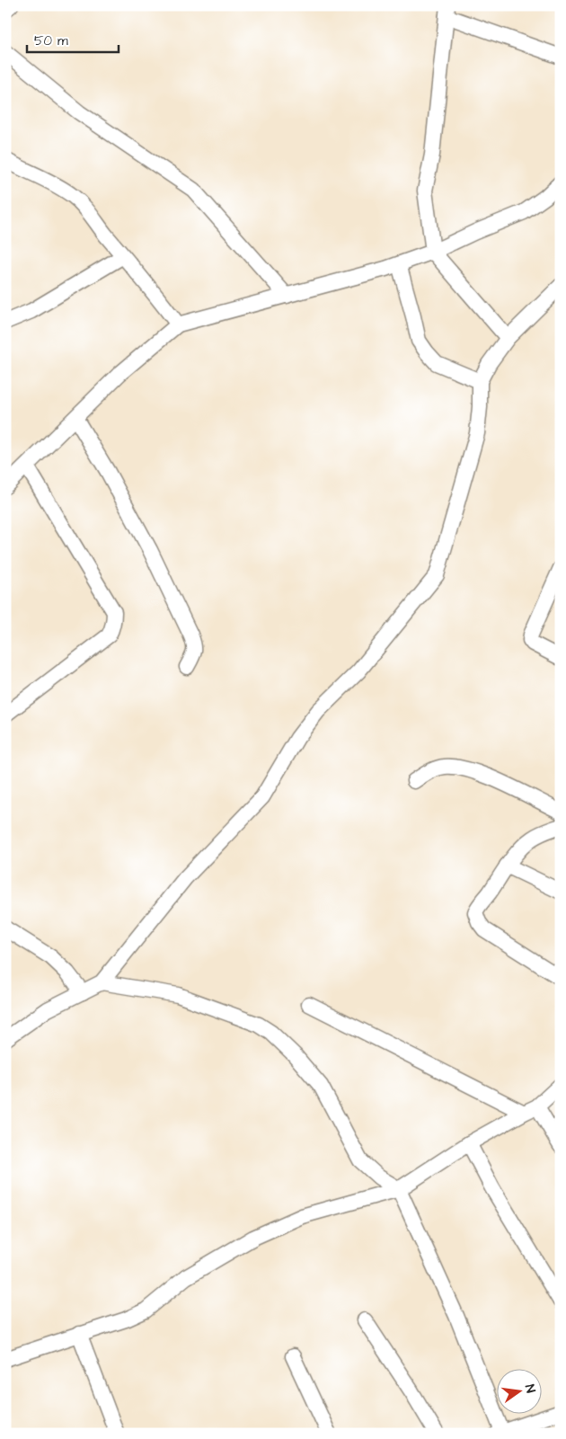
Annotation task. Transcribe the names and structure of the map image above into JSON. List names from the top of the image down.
{
  "scale_bar": "50 m",
  "north": "right"
}
